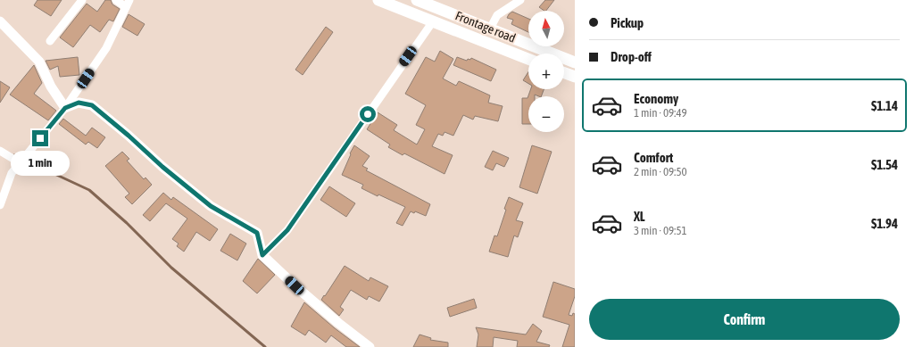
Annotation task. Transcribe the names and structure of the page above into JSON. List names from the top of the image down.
{
  "streets": {
    "main road": ["Frontage road"]
  },
  "north": "top",
  "page": {
    "banner": ["Pickup", "Drop-off"],
    "map_buttons": ["+", "−"],
    "list": [
      {
        "name": "Economy",
        "note": "1 min · 09:49",
        "value": "$1.14"
      },
      {
        "name": "Comfort",
        "note": "2 min · 09:50",
        "value": "$1.54"
      },
      {
        "name": "XL",
        "note": "3 min · 09:51",
        "value": "$1.94"
      }
    ],
    "bubble": "1 min",
    "buttons": "Confirm"
  }
}
